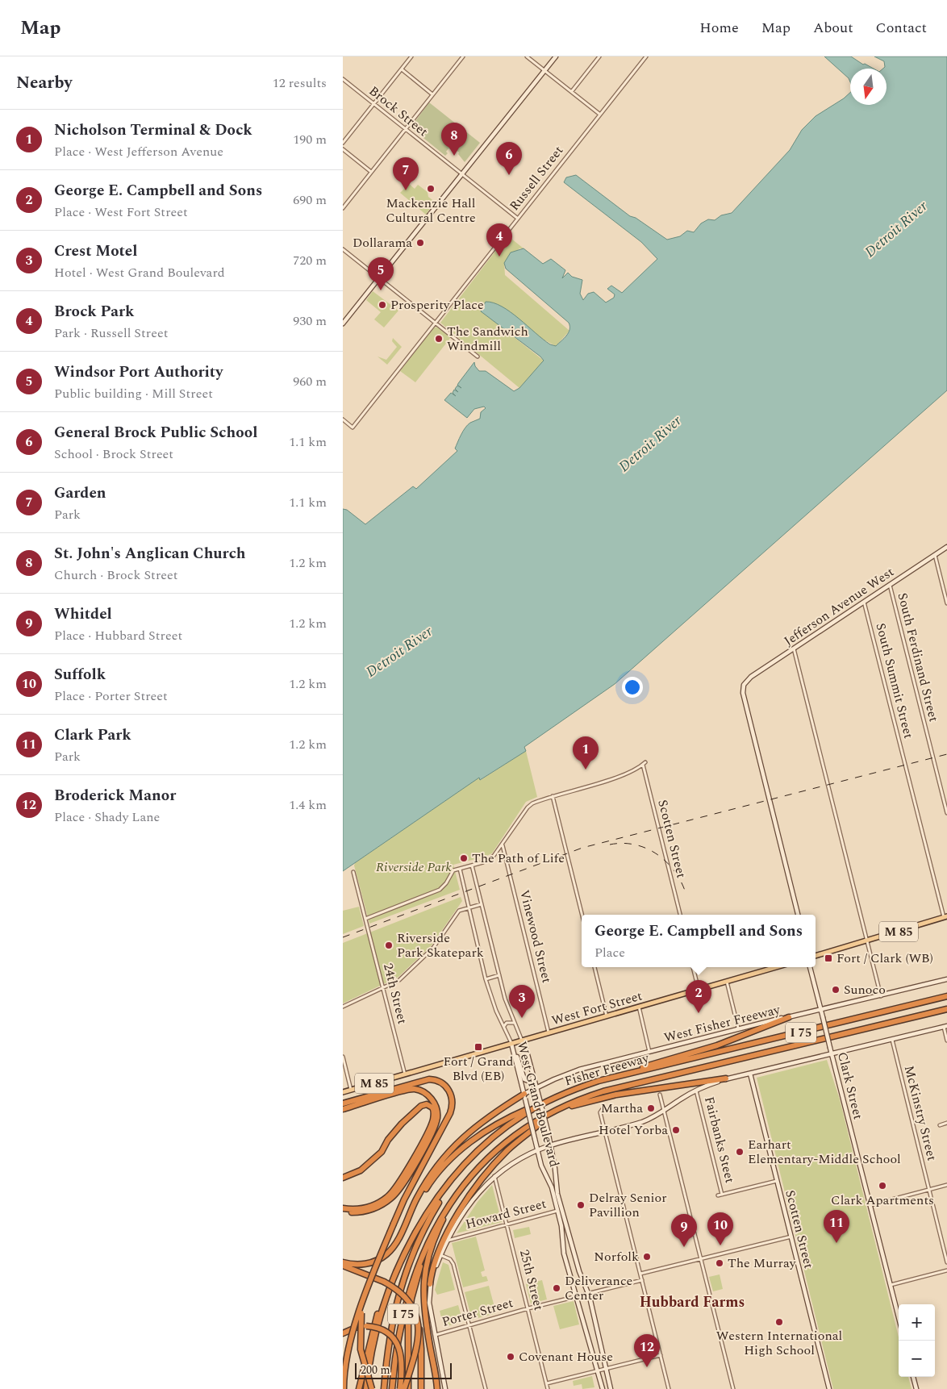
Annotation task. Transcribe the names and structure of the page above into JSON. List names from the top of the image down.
{
  "streets": {
    "highway": ["I 75", "Fisher Freeway"],
    "main road": ["M 85", "West Fort Street"],
    "street": [
      "Brock Street",
      "Russell Street",
      "Jefferson Avenue West",
      "South Ferdinand Street",
      "South Summit Street",
      "Scotten Street",
      "Vinewood Street",
      "24th Street",
      "West Fisher Freeway",
      "Clark Street",
      "West Grand Boulevard",
      "McKinstry Street",
      "Fairbanks Steet",
      "Howard Street",
      "25th Street",
      "Porter Street"
    ]
  },
  "crossings": [
    ["Brock Street", "Russell Street"],
    ["Jefferson Avenue West", "South Ferdinand Street"],
    ["Jefferson Avenue West", "South Summit Street"],
    ["South Summit Street", "M 85"],
    ["Vinewood Street", "West Fort Street"],
    ["24th Street", "West Fort Street"],
    ["West Fort Street", "West Grand Boulevard"],
    ["West Fisher Freeway", "Clark Street"],
    ["West Fisher Freeway", "West Grand Boulevard"],
    ["West Grand Boulevard", "Howard Street"],
    ["West Grand Boulevard", "Porter Street"],
    ["Howard Street", "25th Street"],
    ["25th Street", "Porter Street"]
  ],
  "districts": ["Hubbard Farms"],
  "water": ["Detroit River"],
  "parks": ["Riverside Park"],
  "places": {
    "other": [
      "Mackenzie Hall Cultural Centre",
      "Dollarama",
      "Prosperity Place",
      "The Sandwich Windmill",
      "The Path of Life",
      "Riverside Park Skatepark",
      "Sunoco",
      "Martha",
      "Hotel Yorba",
      "Earhart Elementary-Middle School",
      "Clark Apartments",
      "Delray Senior Pavillion",
      "Norfolk",
      "The Murray",
      "Deliverance Center",
      "Western International High School",
      "Covenant House"
    ],
    "transit": ["Fort / Clark (WB)", "Fort / Grand Blvd (EB)"]
  },
  "scale_bar": "200 m",
  "north": "bottom",
  "page": {
    "header": "Map",
    "nav": [
      "Home",
      "Map",
      "About",
      "Contact"
    ],
    "heading": ["Nearby", "12 results"],
    "list": [
      {
        "mark": "1",
        "name": "Nicholson Terminal & Dock",
        "note": "Place · West Jefferson Avenue",
        "value": "190 m"
      },
      {
        "mark": "2",
        "name": "George E. Campbell and Sons",
        "note": "Place · West Fort Street",
        "value": "690 m"
      },
      {
        "mark": "3",
        "name": "Crest Motel",
        "note": "Hotel · West Grand Boulevard",
        "value": "720 m"
      },
      {
        "mark": "4",
        "name": "Brock Park",
        "note": "Park · Russell Street",
        "value": "930 m"
      },
      {
        "mark": "5",
        "name": "Windsor Port Authority",
        "note": "Public building · Mill Street",
        "value": "960 m"
      },
      {
        "mark": "6",
        "name": "General Brock Public School",
        "note": "School · Brock Street",
        "value": "1.1 km"
      },
      {
        "mark": "7",
        "name": "Garden",
        "note": "Park",
        "value": "1.1 km"
      },
      {
        "mark": "8",
        "name": "St. John's Anglican Church",
        "note": "Church · Brock Street",
        "value": "1.2 km"
      },
      {
        "mark": "9",
        "name": "Whitdel",
        "note": "Place · Hubbard Street",
        "value": "1.2 km"
      },
      {
        "mark": "10",
        "name": "Suffolk",
        "note": "Place · Porter Street",
        "value": "1.2 km"
      },
      {
        "mark": "11",
        "name": "Clark Park",
        "note": "Park",
        "value": "1.2 km"
      },
      {
        "mark": "12",
        "name": "Broderick Manor",
        "note": "Place · Shady Lane",
        "value": "1.4 km"
      }
    ],
    "pins": [
      "8",
      "6",
      "7",
      "4",
      "5",
      "1",
      "2",
      "3",
      "11",
      "10",
      "9",
      "12"
    ],
    "popup": ["George E. Campbell and Sons", "Place"],
    "map_buttons": ["+", "−"],
    "scale": "200 m"
  }
}
